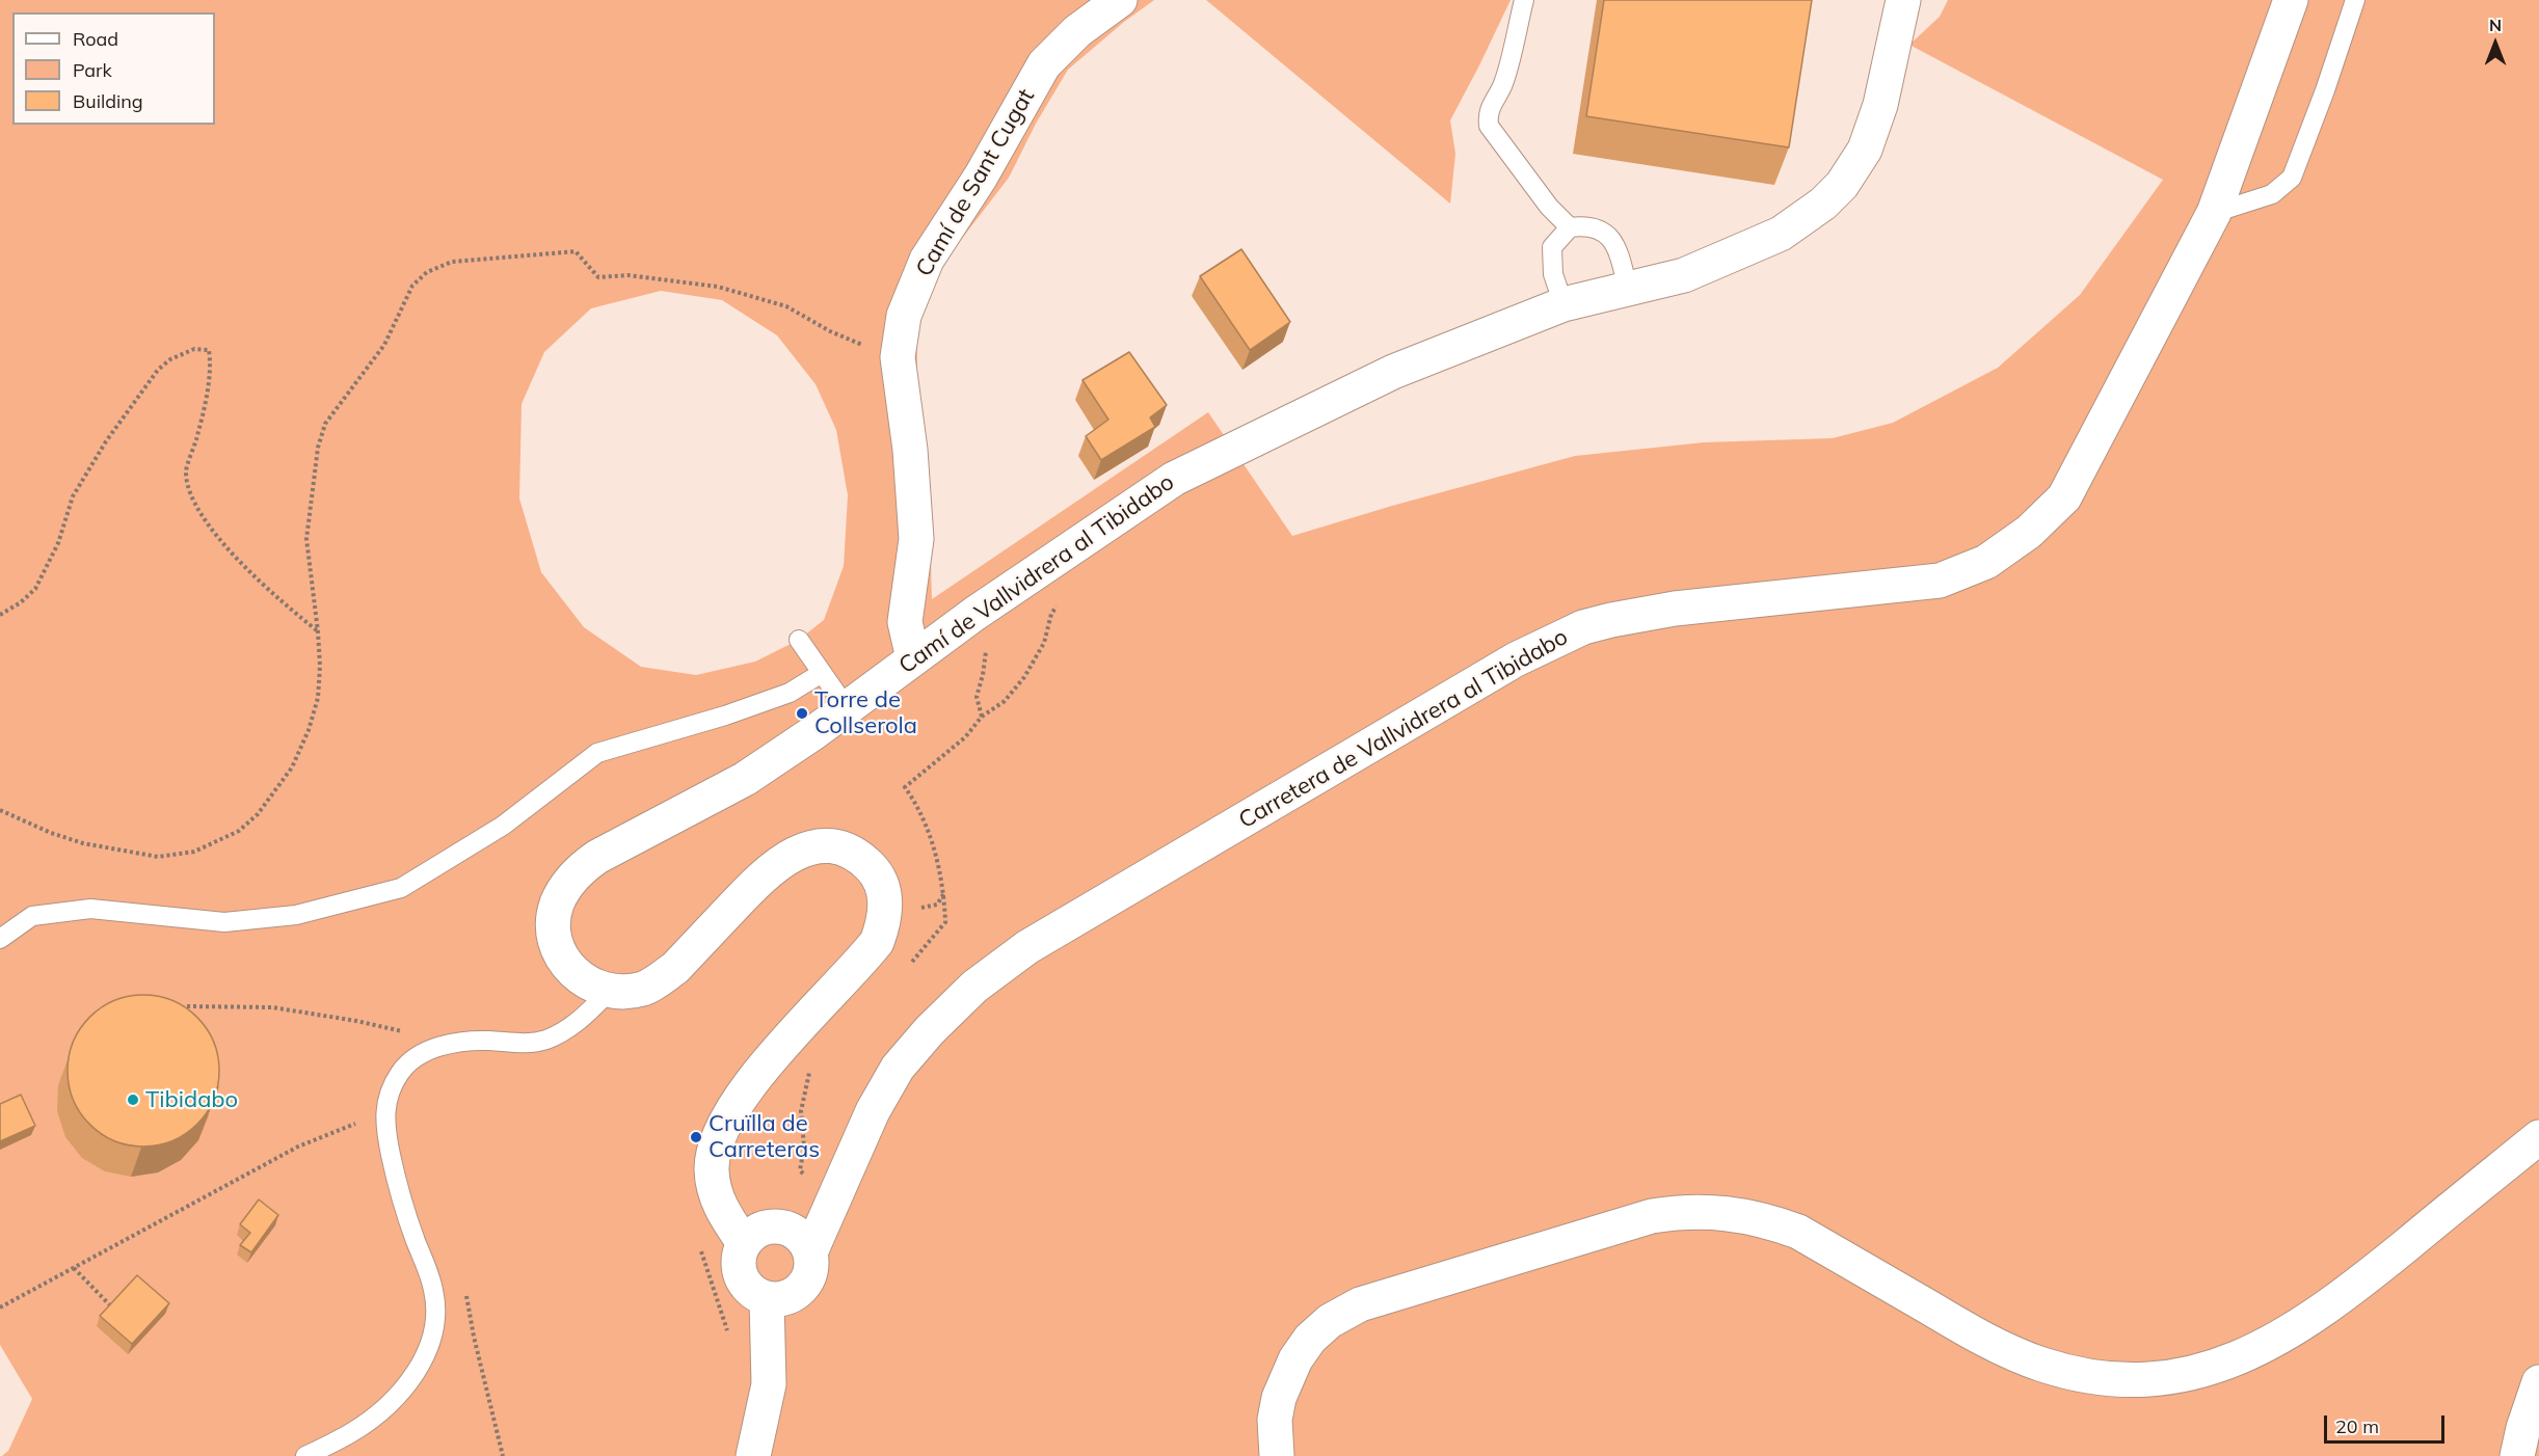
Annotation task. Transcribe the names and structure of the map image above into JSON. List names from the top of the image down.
{
  "streets": {
    "street": ["Camí de Sant Cugat", "Camí de Vallvidrera al Tibidabo", "Carretera de Vallvidrera al Tibidabo"]
  },
  "crossings": [
    ["Camí de Sant Cugat", "Camí de Vallvidrera al Tibidabo"],
    ["Camí de Vallvidrera al Tibidabo", "Carretera de Vallvidrera al Tibidabo"]
  ],
  "places": ["Torre de Collserola", "Tibidabo", "Cruïlla de Carreteras"],
  "legend": ["Road", "Park", "Building"],
  "scale_bar": "20 m",
  "north": "top"
}
